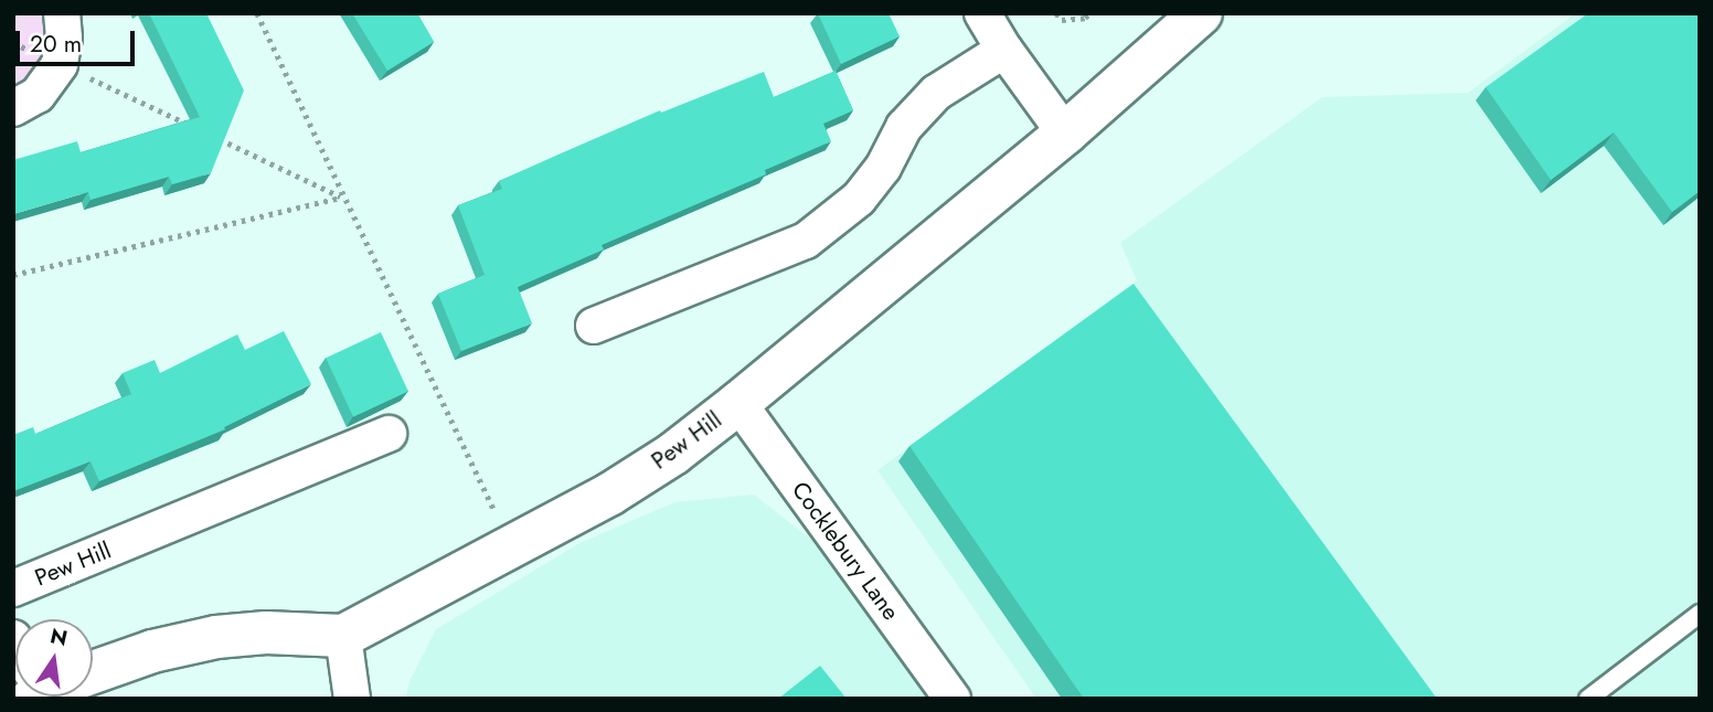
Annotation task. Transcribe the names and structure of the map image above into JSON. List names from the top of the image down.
{
  "streets": {
    "main road": ["Pew Hill"],
    "street": ["Cocklebury Lane"]
  },
  "crossings": [
    ["Pew Hill", "Cocklebury Lane"]
  ],
  "scale_bar": "20 m",
  "north": "top"
}
